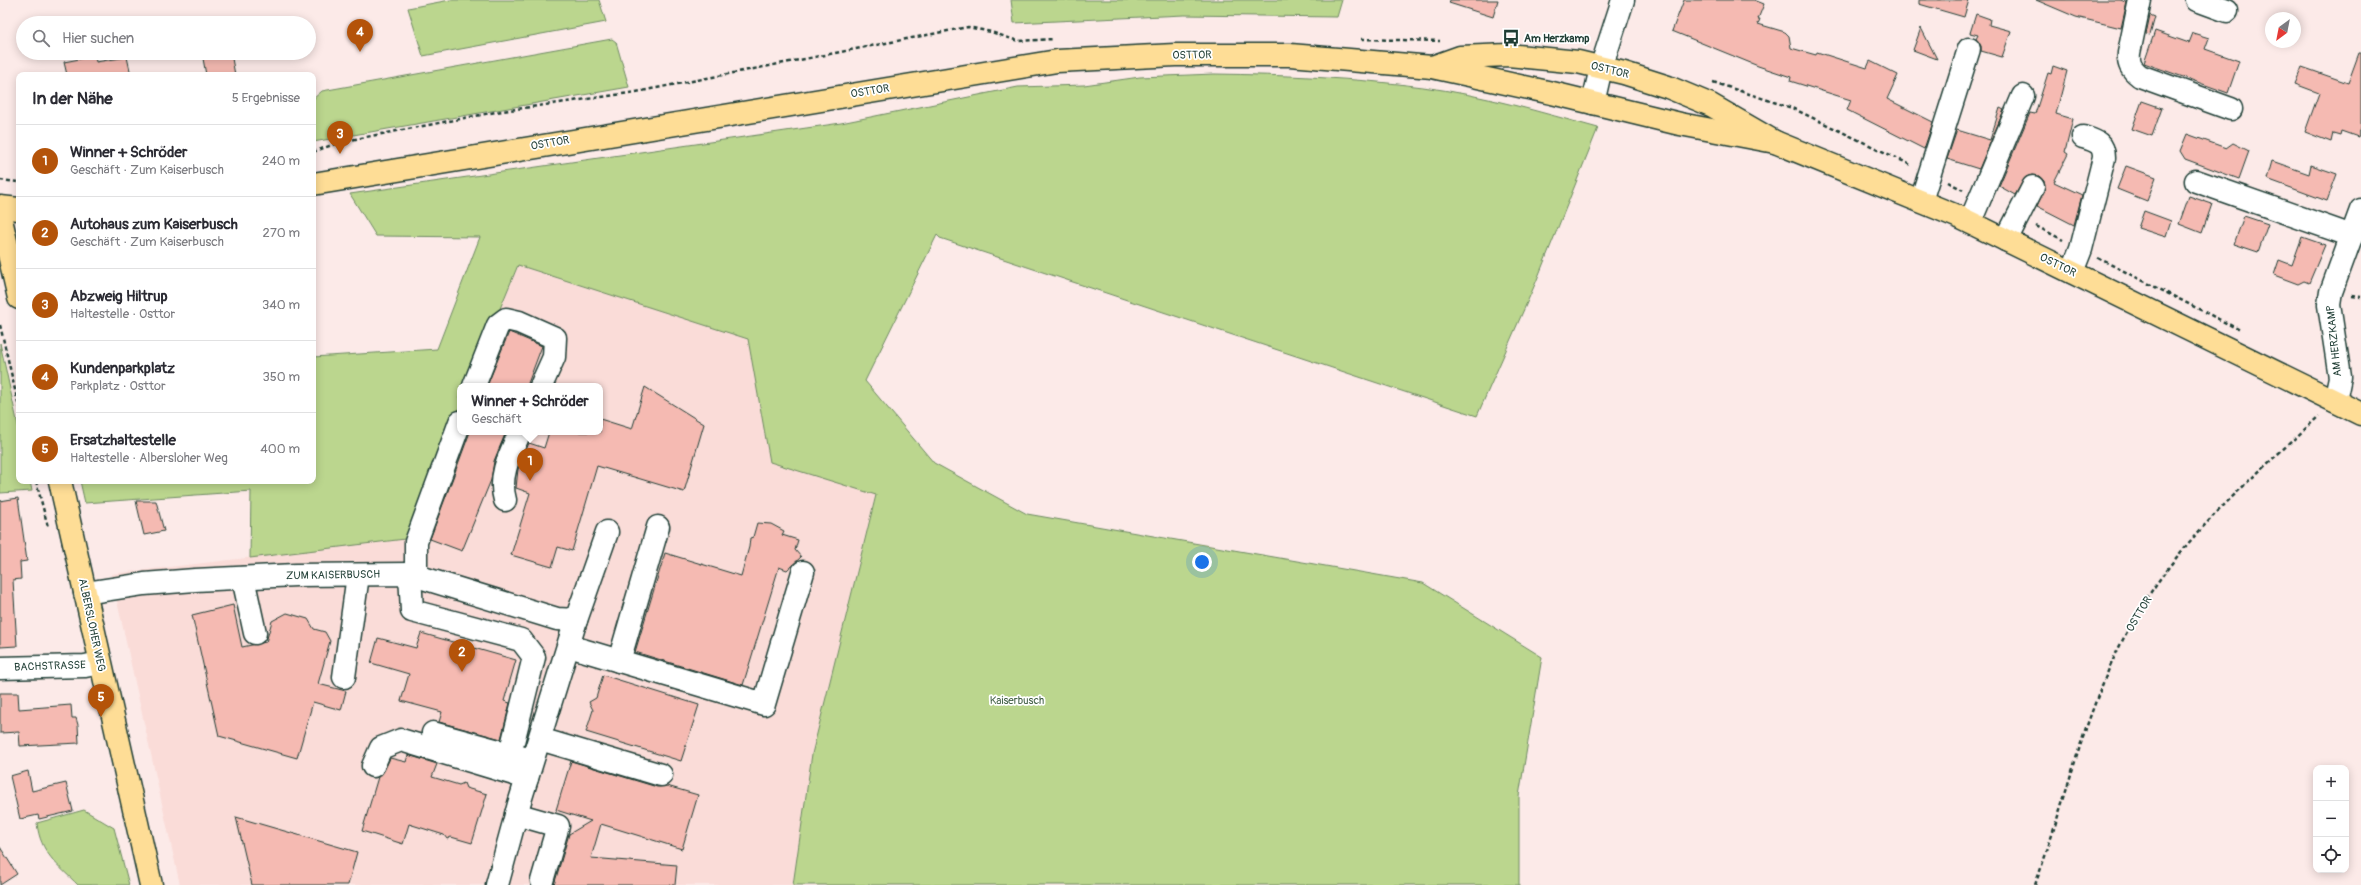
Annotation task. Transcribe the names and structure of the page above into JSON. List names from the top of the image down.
{
  "streets": {
    "main road": ["OSTTOR", "ALBERSLOHER WEG"],
    "street": ["AM HERZKAMP", "ZUM KAISERBUSCH", "BACHSTRASSE"]
  },
  "crossings": [
    ["OSTTOR", "AM HERZKAMP"],
    ["ZUM KAISERBUSCH", "ALBERSLOHER WEG"],
    ["ALBERSLOHER WEG", "BACHSTRASSE"]
  ],
  "parks": ["Kaiserbusch"],
  "places": {
    "bus stop": ["Am Herzkamp"]
  },
  "north": "bottom left",
  "page": {
    "search": "Hier suchen",
    "pins": [
      "4",
      "3",
      "1",
      "2",
      "5"
    ],
    "heading": ["In der Nähe", "5 Ergebnisse"],
    "list": [
      {
        "mark": "1",
        "name": "Winner + Schröder",
        "note": "Geschäft · Zum Kaiserbusch",
        "value": "240 m"
      },
      {
        "mark": "2",
        "name": "Autohaus zum Kaiserbusch",
        "note": "Geschäft · Zum Kaiserbusch",
        "value": "270 m"
      },
      {
        "mark": "3",
        "name": "Abzweig Hiltrup",
        "note": "Haltestelle · Osttor",
        "value": "340 m"
      },
      {
        "mark": "4",
        "name": "Kundenparkplatz",
        "note": "Parkplatz · Osttor",
        "value": "350 m"
      },
      {
        "mark": "5",
        "name": "Ersatzhaltestelle",
        "note": "Haltestelle · Albersloher Weg",
        "value": "400 m"
      }
    ],
    "popup": ["Winner + Schröder", "Geschäft"],
    "map_buttons": ["+", "−"]
  }
}
